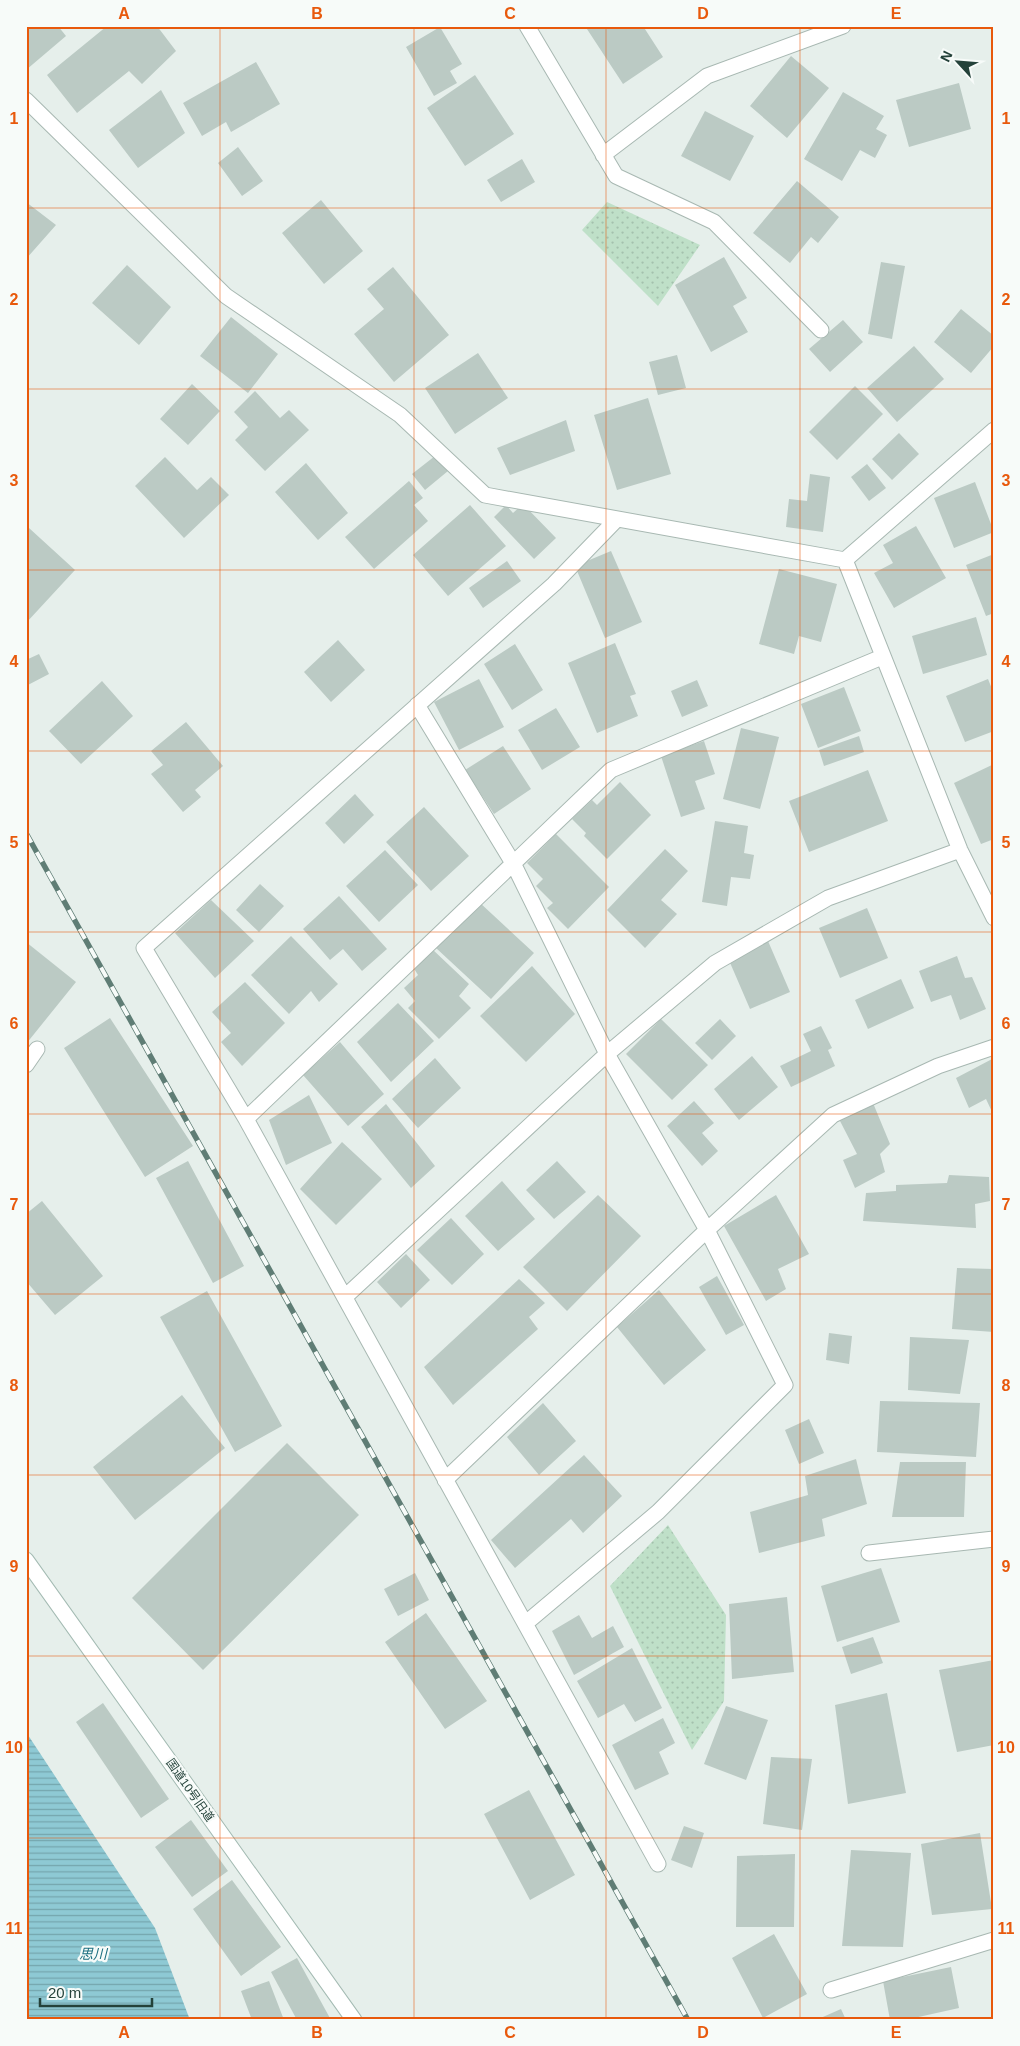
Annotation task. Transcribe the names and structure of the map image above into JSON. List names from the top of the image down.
{
  "streets": {
    "street": ["国道10号旧道"]
  },
  "water": ["思川"],
  "scale_bar": "20 m",
  "north": "top left",
  "grid": {
    "columns": [
      "A",
      "B",
      "C",
      "D",
      "E"
    ],
    "rows": [
      "1",
      "2",
      "3",
      "4",
      "5",
      "6",
      "7",
      "8",
      "9",
      "10",
      "11"
    ]
  }
}
